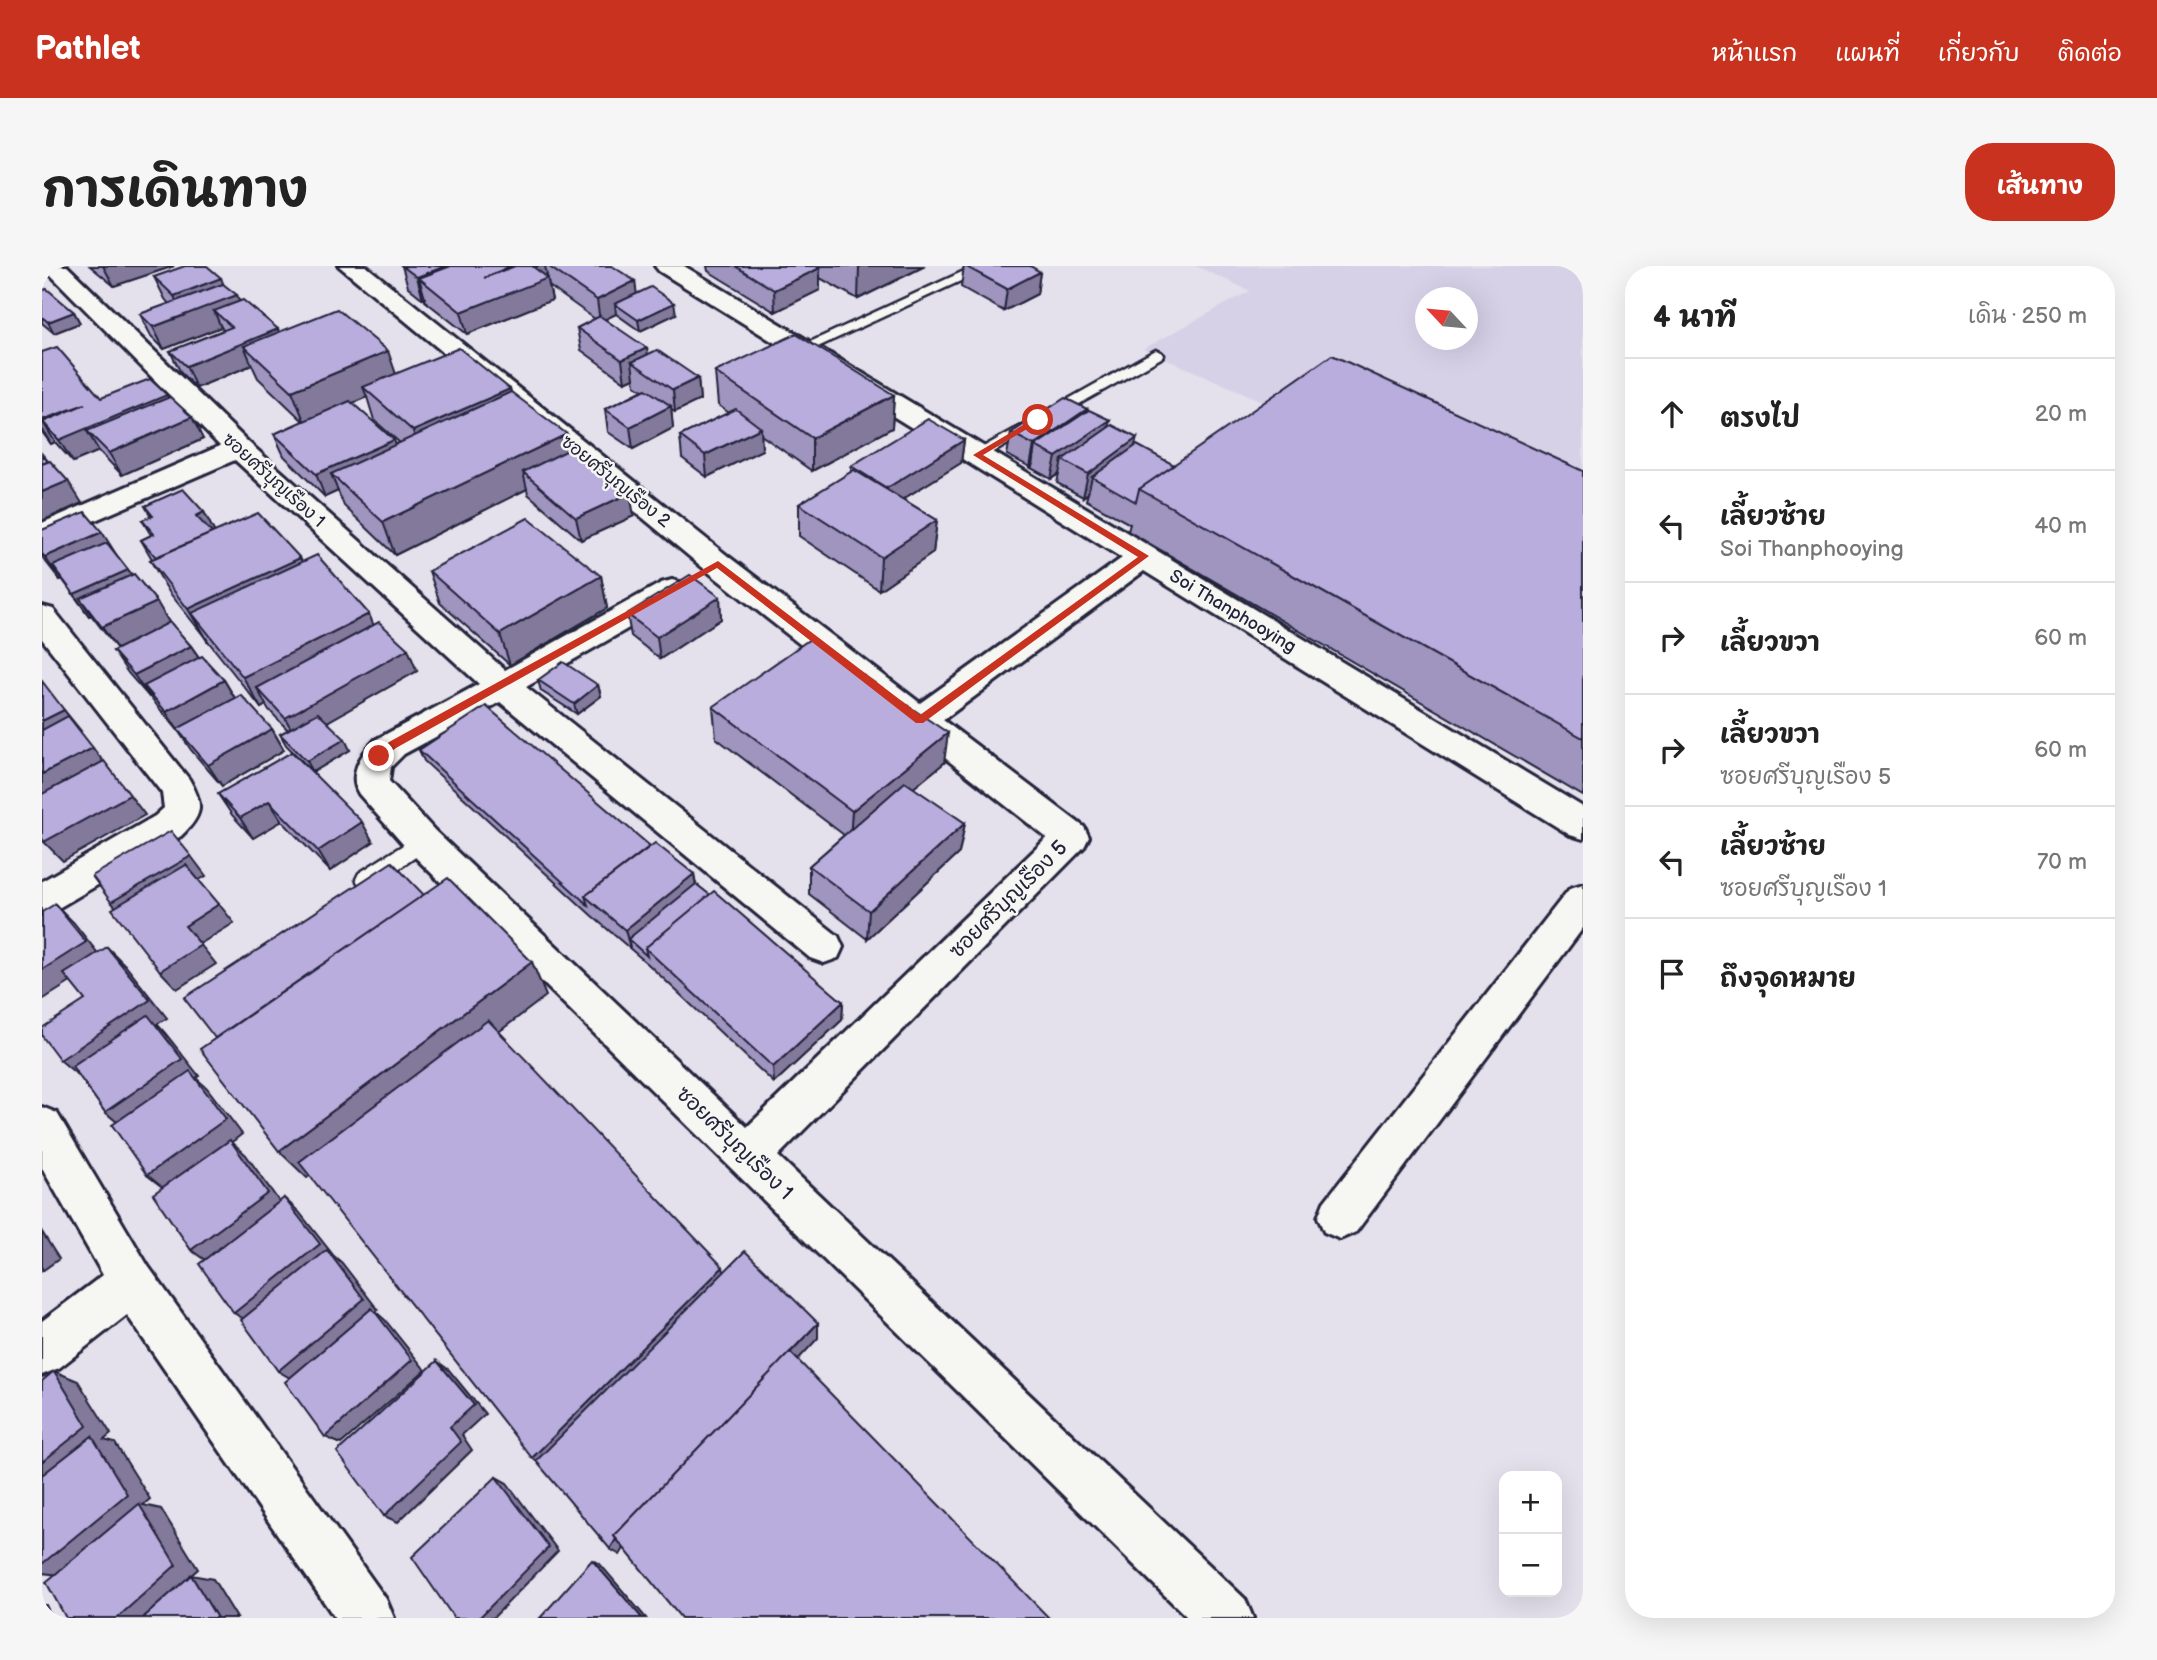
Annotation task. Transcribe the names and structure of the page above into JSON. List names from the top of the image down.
{
  "streets": {
    "street": [
      "ซอยศรีบุญเรือง 1",
      "ซอยศรีบุญเรือง 2",
      "Soi Thanphooying",
      "ซอยศรีบุญเรือง 5"
    ]
  },
  "crossings": [
    ["ซอยศรีบุญเรือง 1", "ซอยศรีบุญเรือง 2"],
    ["ซอยศรีบุญเรือง 1", "ซอยศรีบุญเรือง 5"],
    ["ซอยศรีบุญเรือง 2", "ซอยศรีบุญเรือง 5"]
  ],
  "north": "top left",
  "page": {
    "header": "Pathlet",
    "nav": [
      "หน้าแรก",
      "แผนที่",
      "เกี่ยวกับ",
      "ติดต่อ"
    ],
    "title": "การเดินทาง",
    "buttons": "เส้นทาง",
    "heading": ["4 นาที", "เดิน · 250 m"],
    "list": [
      ["ตรงไป", "20 m"],
      ["เลี้ยวซ้าย", "Soi Thanphooying", "40 m"],
      ["เลี้ยวขวา", "60 m"],
      ["เลี้ยวขวา", "ซอยศรีบุญเรือง 5", "60 m"],
      ["เลี้ยวซ้าย", "ซอยศรีบุญเรือง 1", "70 m"],
      "ถึงจุดหมาย"
    ],
    "map_buttons": ["+", "−"]
  }
}
